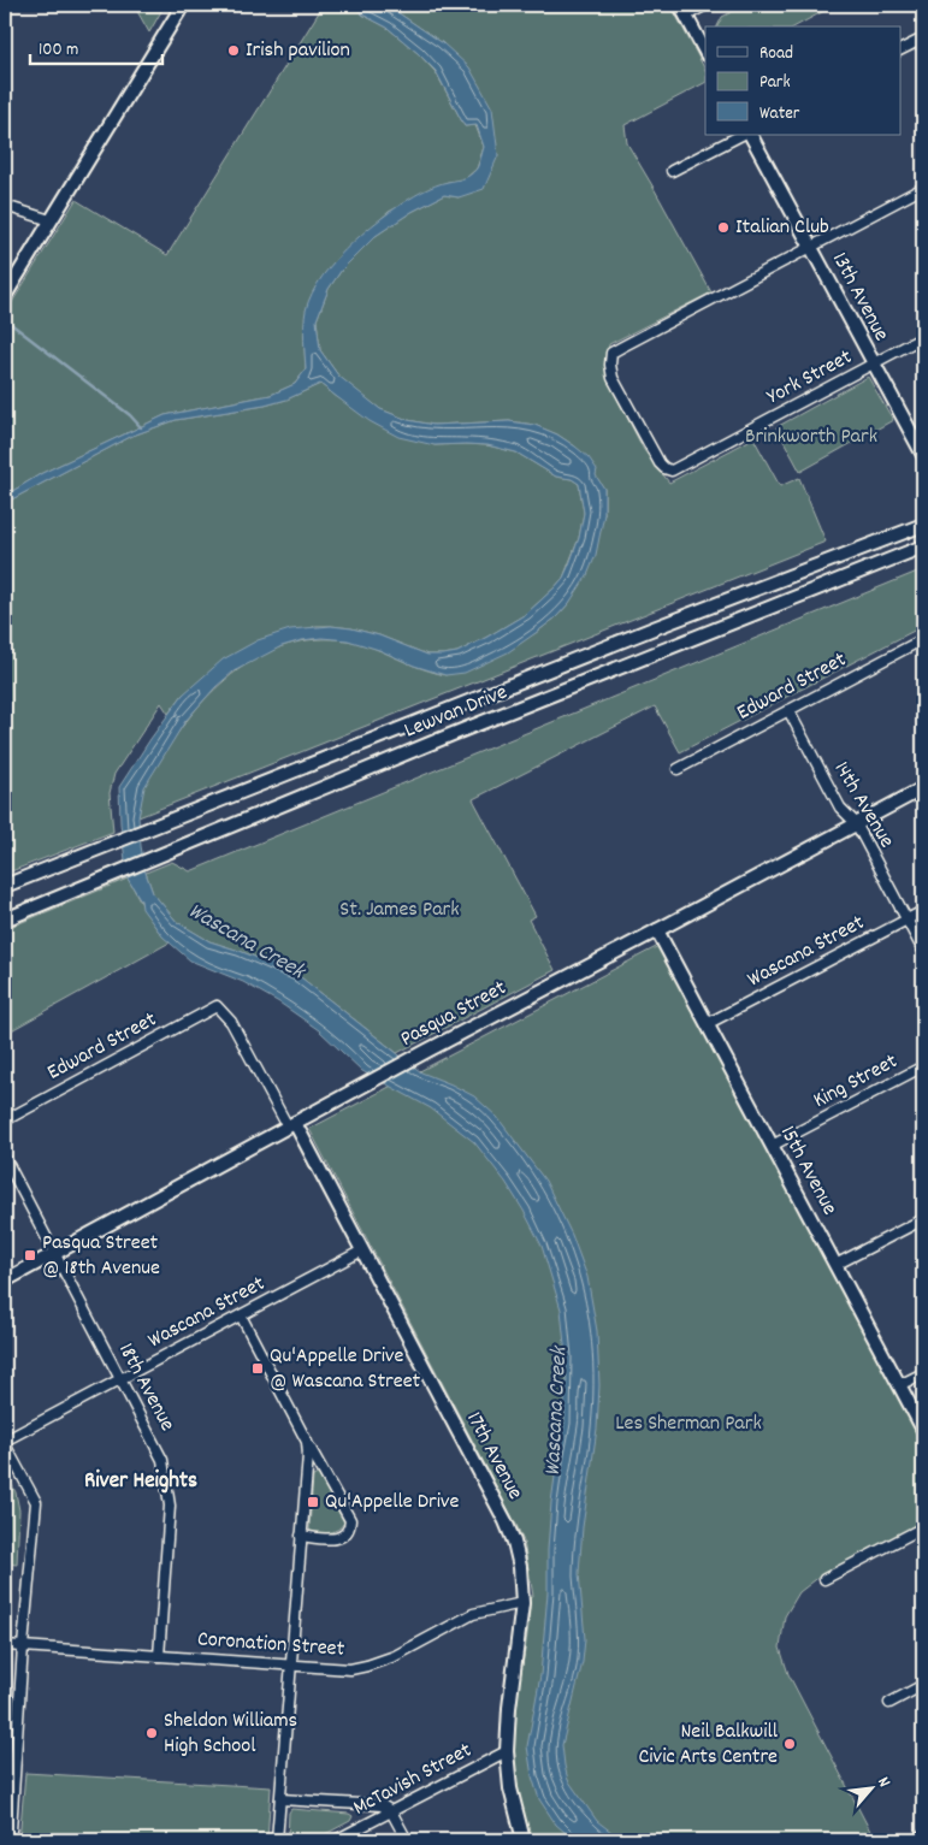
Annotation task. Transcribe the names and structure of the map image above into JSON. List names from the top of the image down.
{
  "streets": {
    "street": [
      "13th Avenue",
      "York Street",
      "Edward Street",
      "Lewvan Drive",
      "14th Avenue",
      "Wascana Street",
      "Pasqua Street",
      "King Street",
      "15th Avenue",
      "18th Avenue",
      "17th Avenue",
      "Coronation Street",
      "McTavish Street"
    ]
  },
  "crossings": [
    ["13th Avenue", "York Street"],
    ["Edward Street", "14th Avenue"],
    ["Edward Street", "17th Avenue"],
    ["14th Avenue", "Wascana Street"],
    ["14th Avenue", "Pasqua Street"],
    ["Wascana Street", "15th Avenue"],
    ["Wascana Street", "18th Avenue"],
    ["Wascana Street", "17th Avenue"],
    ["Pasqua Street", "15th Avenue"],
    ["Pasqua Street", "18th Avenue"],
    ["Pasqua Street", "17th Avenue"],
    ["King Street", "15th Avenue"],
    ["18th Avenue", "Coronation Street"],
    ["17th Avenue", "Coronation Street"],
    ["17th Avenue", "McTavish Street"]
  ],
  "districts": ["River Heights"],
  "water": ["Wascana Creek"],
  "parks": ["Brinkworth Park", "St. James Park", "Les Sherman Park"],
  "places": {
    "other": [
      "Irish pavilion",
      "Italian Club",
      "Sheldon Williams High School",
      "Neil Balkwill Civic Arts Centre"
    ],
    "transit": ["Pasqua Street @ 18th Avenue", "Qu'Appelle Drive @ Wascana Street", "Qu'Appelle Drive"]
  },
  "legend": ["Road", "Park", "Water"],
  "scale_bar": "100 m",
  "north": "top right"
}
